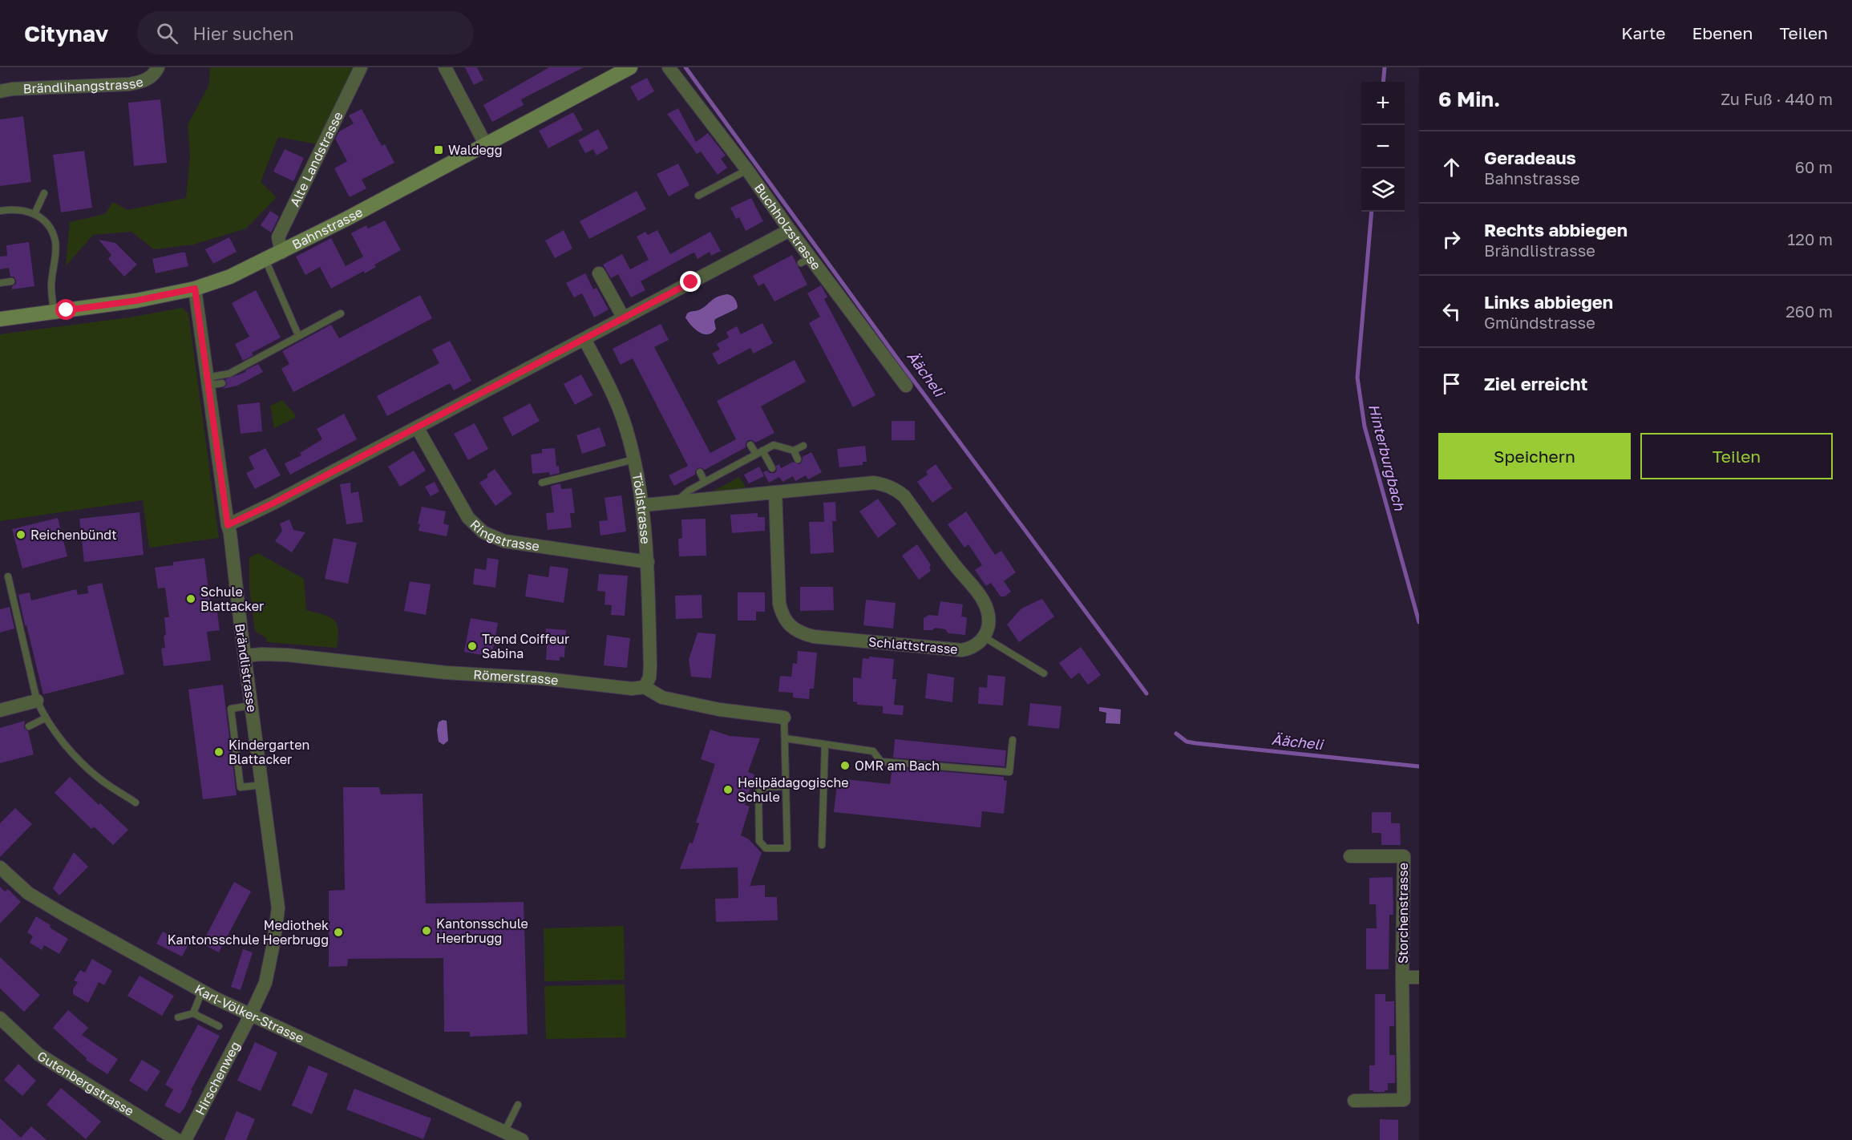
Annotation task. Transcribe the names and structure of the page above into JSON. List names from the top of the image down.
{
  "streets": {
    "main road": ["Bahnstrasse"],
    "street": [
      "Brändlihangstrasse",
      "Alte Landstrasse",
      "Buchholzstrasse",
      "Tödistrasse",
      "Ringstrasse",
      "Schlattstrasse",
      "Brändlistrasse",
      "Römerstrasse",
      "Storchenstrasse",
      "Karl-Völker-Strasse",
      "Hirschenweg",
      "Gutenbergstrasse"
    ]
  },
  "crossings": [
    ["Alte Landstrasse", "Bahnstrasse"],
    ["Bahnstrasse", "Brändlistrasse"],
    ["Tödistrasse", "Ringstrasse"],
    ["Tödistrasse", "Römerstrasse"],
    ["Brändlistrasse", "Römerstrasse"],
    ["Brändlistrasse", "Karl-Völker-Strasse"],
    ["Brändlistrasse", "Hirschenweg"],
    ["Karl-Völker-Strasse", "Hirschenweg"]
  ],
  "water": ["Äächeli", "Hinterburgbach"],
  "places": {
    "transit": ["Waldegg"],
    "other": [
      "Reichenbündt",
      "Schule Blattacker",
      "Trend Coiffeur Sabina",
      "Kindergarten Blattacker",
      "OMR am Bach",
      "Heilpädagogische Schule",
      "Kantonsschule Heerbrugg",
      "Mediothek Kantonsschule Heerbrugg"
    ]
  },
  "page": {
    "header": "Citynav",
    "search": "Hier suchen",
    "nav": ["Karte", "Ebenen", "Teilen"],
    "heading": ["6 Min.", "Zu Fuß · 440 m"],
    "map_buttons": ["+", "−"],
    "list": [
      ["Geradeaus", "Bahnstrasse", "60 m"],
      ["Rechts abbiegen", "Brändlistrasse", "120 m"],
      ["Links abbiegen", "Gmündstrasse", "260 m"],
      "Ziel erreicht"
    ],
    "buttons": ["Speichern", "Teilen"]
  }
}
